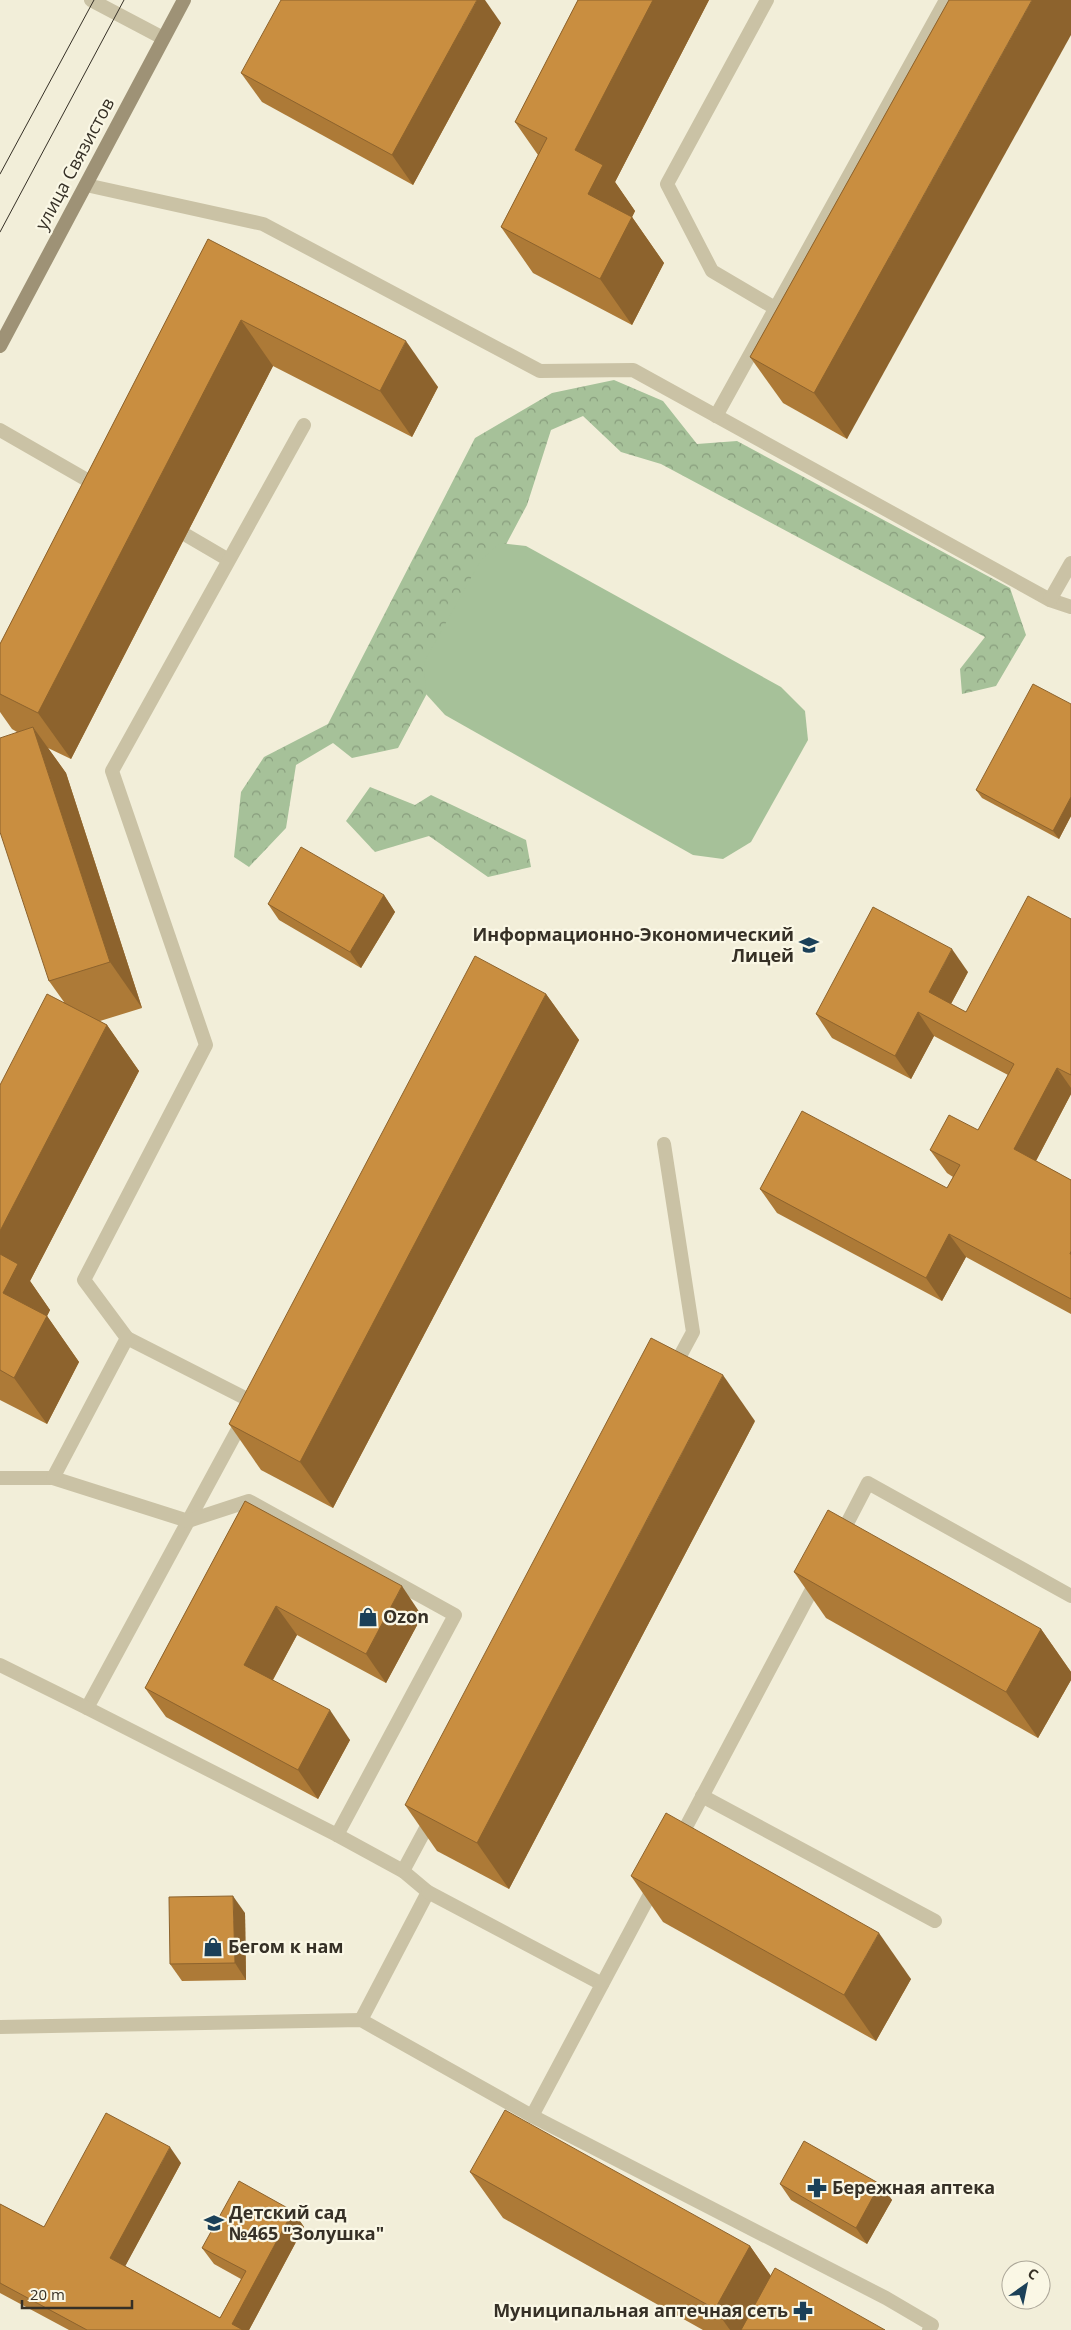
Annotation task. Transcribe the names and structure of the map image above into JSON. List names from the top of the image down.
{
  "streets": {
    "main road": ["улица Связистов"]
  },
  "places": {
    "school or university": ["Информационно-Экономический Лицей", "Детский сад №465 \"Золушка\""],
    "shop": ["Ozon", "Бегом к нам"],
    "pharmacy": ["Бережная аптека", "Муниципальная аптечная сеть"]
  },
  "scale_bar": "20 m",
  "north": "top right"
}
